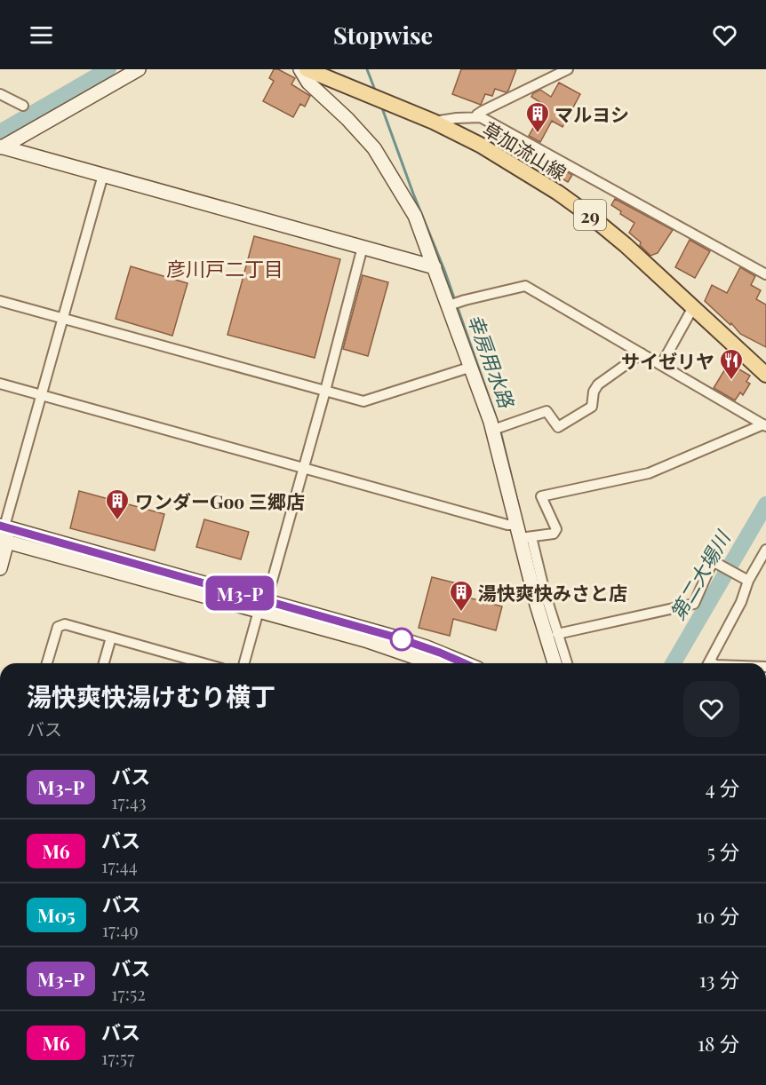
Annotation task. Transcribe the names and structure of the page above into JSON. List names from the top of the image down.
{
  "streets": {
    "main road": ["草加流山線", "29"]
  },
  "districts": ["彦川戸二丁目"],
  "water": ["幸房用水路", "第二大場川"],
  "places": {
    "building": ["マルヨシ", "ワンダーGoo 三郷店", "湯快爽快みさと店"],
    "restaurant": ["サイゼリヤ"]
  },
  "lines": ["bus line M3-P"],
  "page": {
    "header": "Stopwise",
    "on_map": "M3-P",
    "heading": ["湯快爽快湯けむり横丁", "バス"],
    "list": [
      {
        "mark": "M3-P",
        "name": "バス",
        "note": "17:43",
        "value": "4 分"
      },
      {
        "mark": "M6",
        "name": "バス",
        "note": "17:44",
        "value": "5 分"
      },
      {
        "mark": "M05",
        "name": "バス",
        "note": "17:49",
        "value": "10 分"
      },
      {
        "mark": "M3-P",
        "name": "バス",
        "note": "17:52",
        "value": "13 分"
      },
      {
        "mark": "M6",
        "name": "バス",
        "note": "17:57",
        "value": "18 分"
      }
    ]
  }
}
